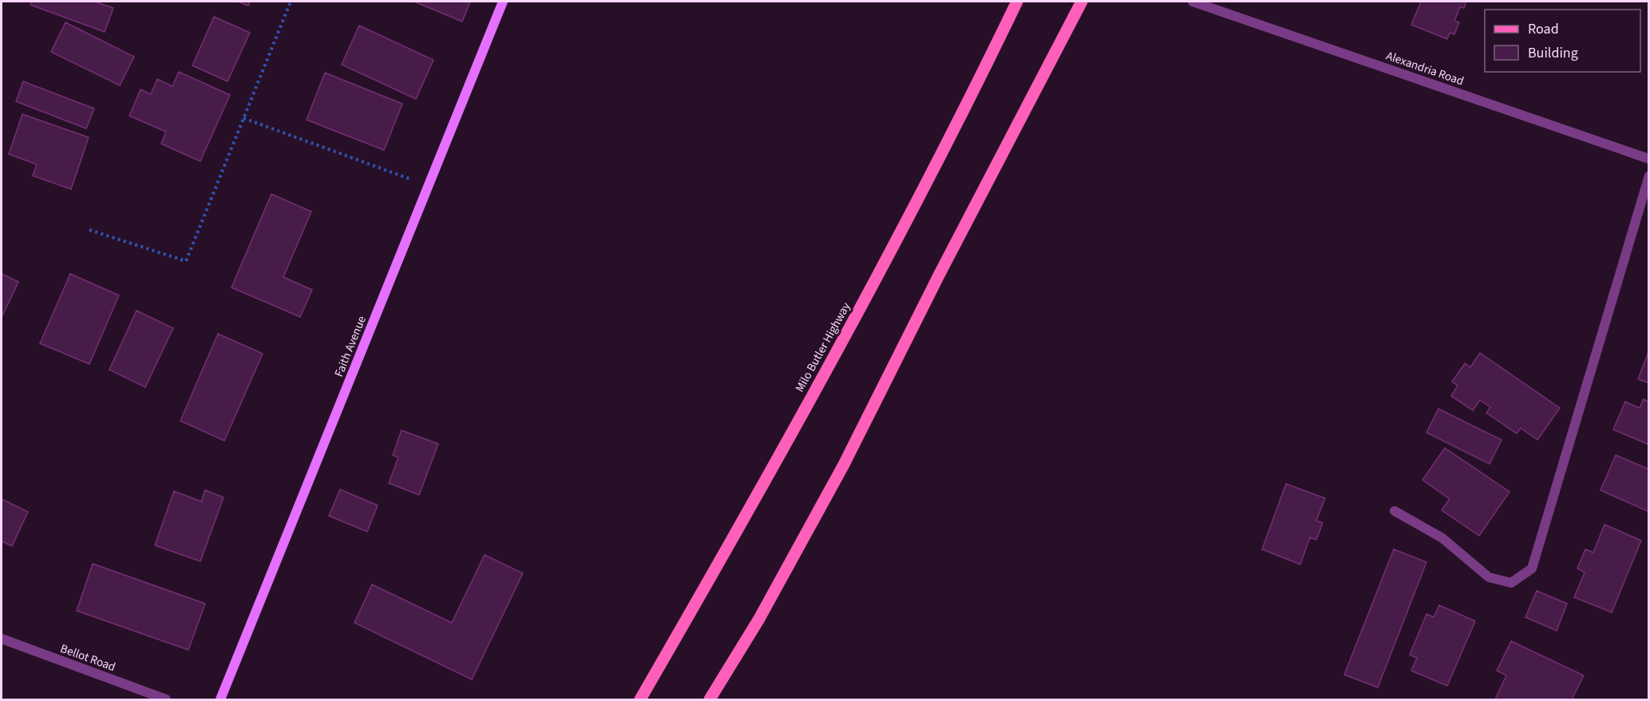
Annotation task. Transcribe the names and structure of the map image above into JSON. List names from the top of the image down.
{
  "streets": {
    "main road": ["Milo Butler Highway"],
    "street": ["Alexandria Road", "Faith Avenue", "Bellot Road"]
  },
  "legend": ["Road", "Building"]
}
